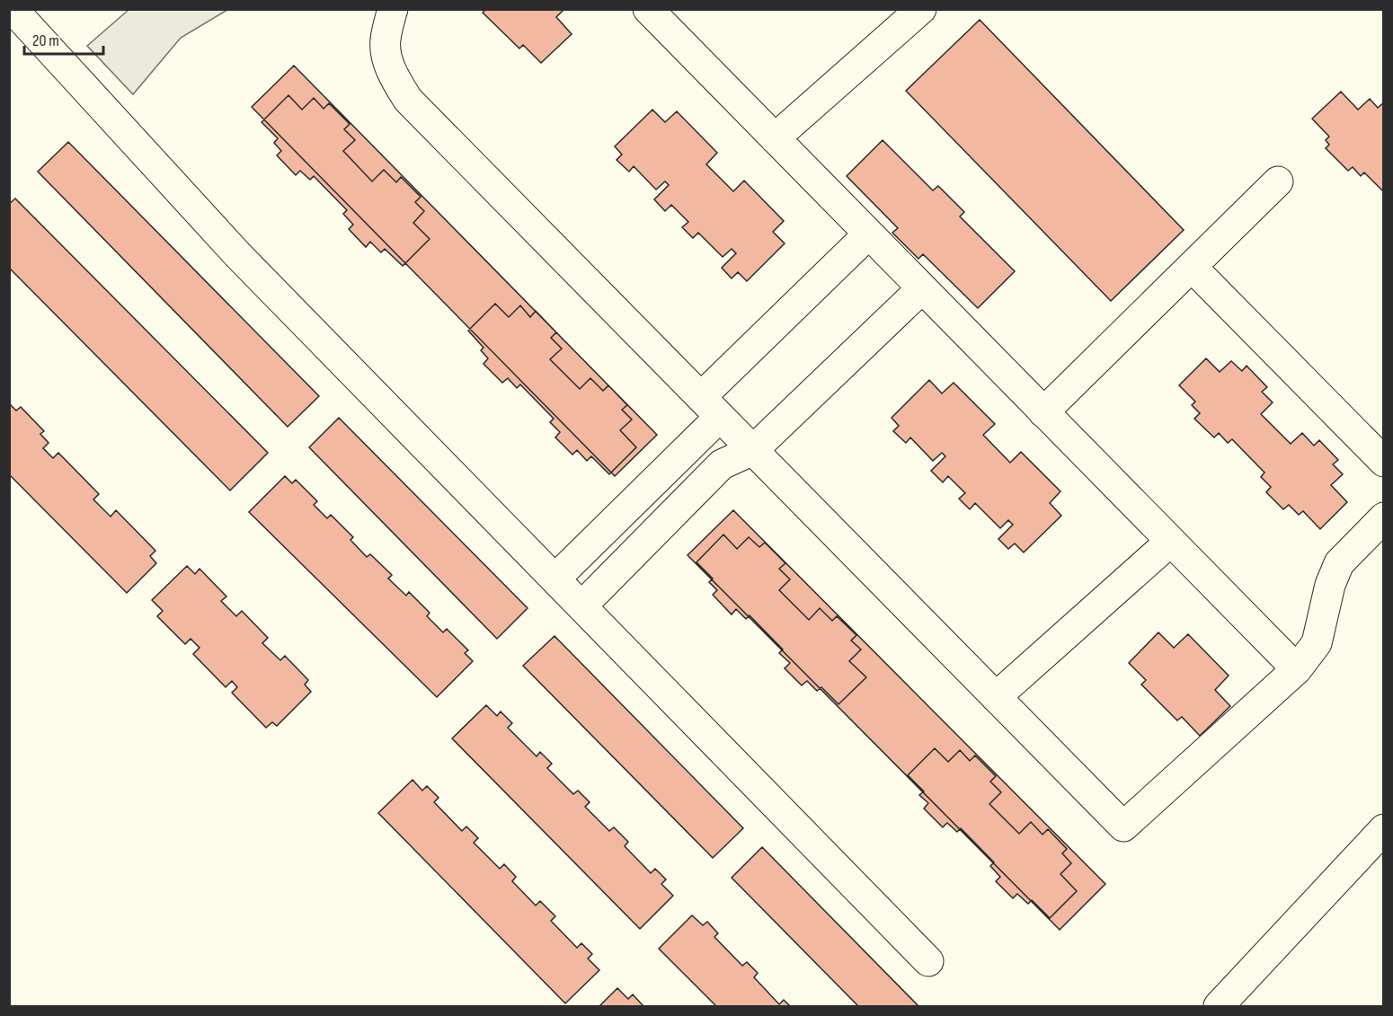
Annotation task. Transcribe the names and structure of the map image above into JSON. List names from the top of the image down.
{
  "scale_bar": "20 m"
}
